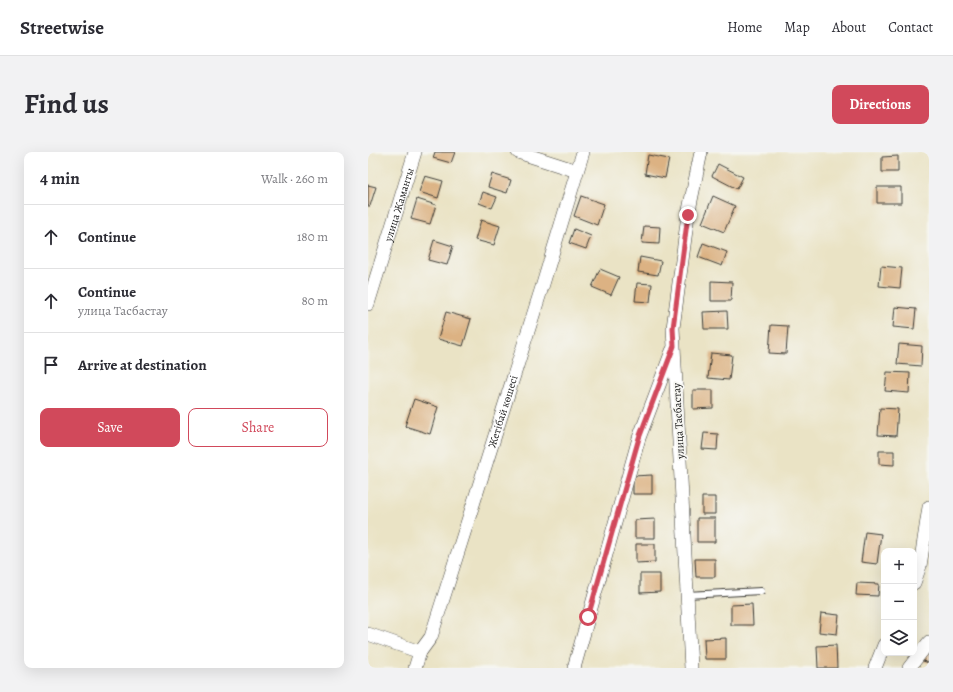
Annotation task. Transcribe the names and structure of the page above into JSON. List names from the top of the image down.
{
  "streets": {
    "street": ["улица Жаманты", "Жетібай көшесі", "улица Тасбастау"]
  },
  "page": {
    "header": "Streetwise",
    "nav": [
      "Home",
      "Map",
      "About",
      "Contact"
    ],
    "title": "Find us",
    "buttons": [
      "Directions",
      ["Save", "Share"]
    ],
    "heading": ["4 min", "Walk · 260 m"],
    "list": [
      ["Continue", "180 m"],
      ["Continue", "улица Тасбастау", "80 m"],
      "Arrive at destination"
    ],
    "map_buttons": ["+", "−"]
  }
}
